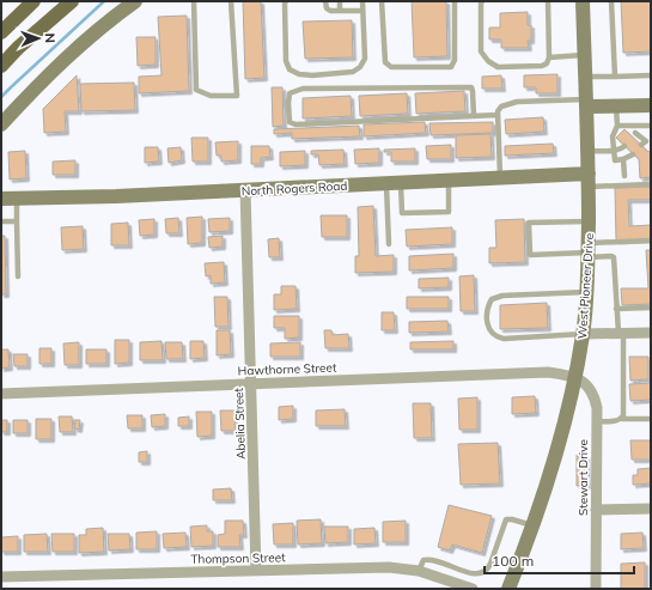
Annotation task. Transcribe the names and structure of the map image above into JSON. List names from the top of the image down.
{
  "streets": {
    "street": [
      "North Rogers Road",
      "West Pioneer Drive",
      "Hawthorne Street",
      "Abelia Street",
      "Stewart Drive",
      "Thompson Street"
    ]
  },
  "crossings": [
    ["North Rogers Road", "West Pioneer Drive"],
    ["North Rogers Road", "Abelia Street"],
    ["West Pioneer Drive", "Hawthorne Street"],
    ["West Pioneer Drive", "Stewart Drive"],
    ["Hawthorne Street", "Abelia Street"],
    ["Hawthorne Street", "Stewart Drive"],
    ["Abelia Street", "Thompson Street"]
  ],
  "scale_bar": "100 m",
  "north": "right"
}
